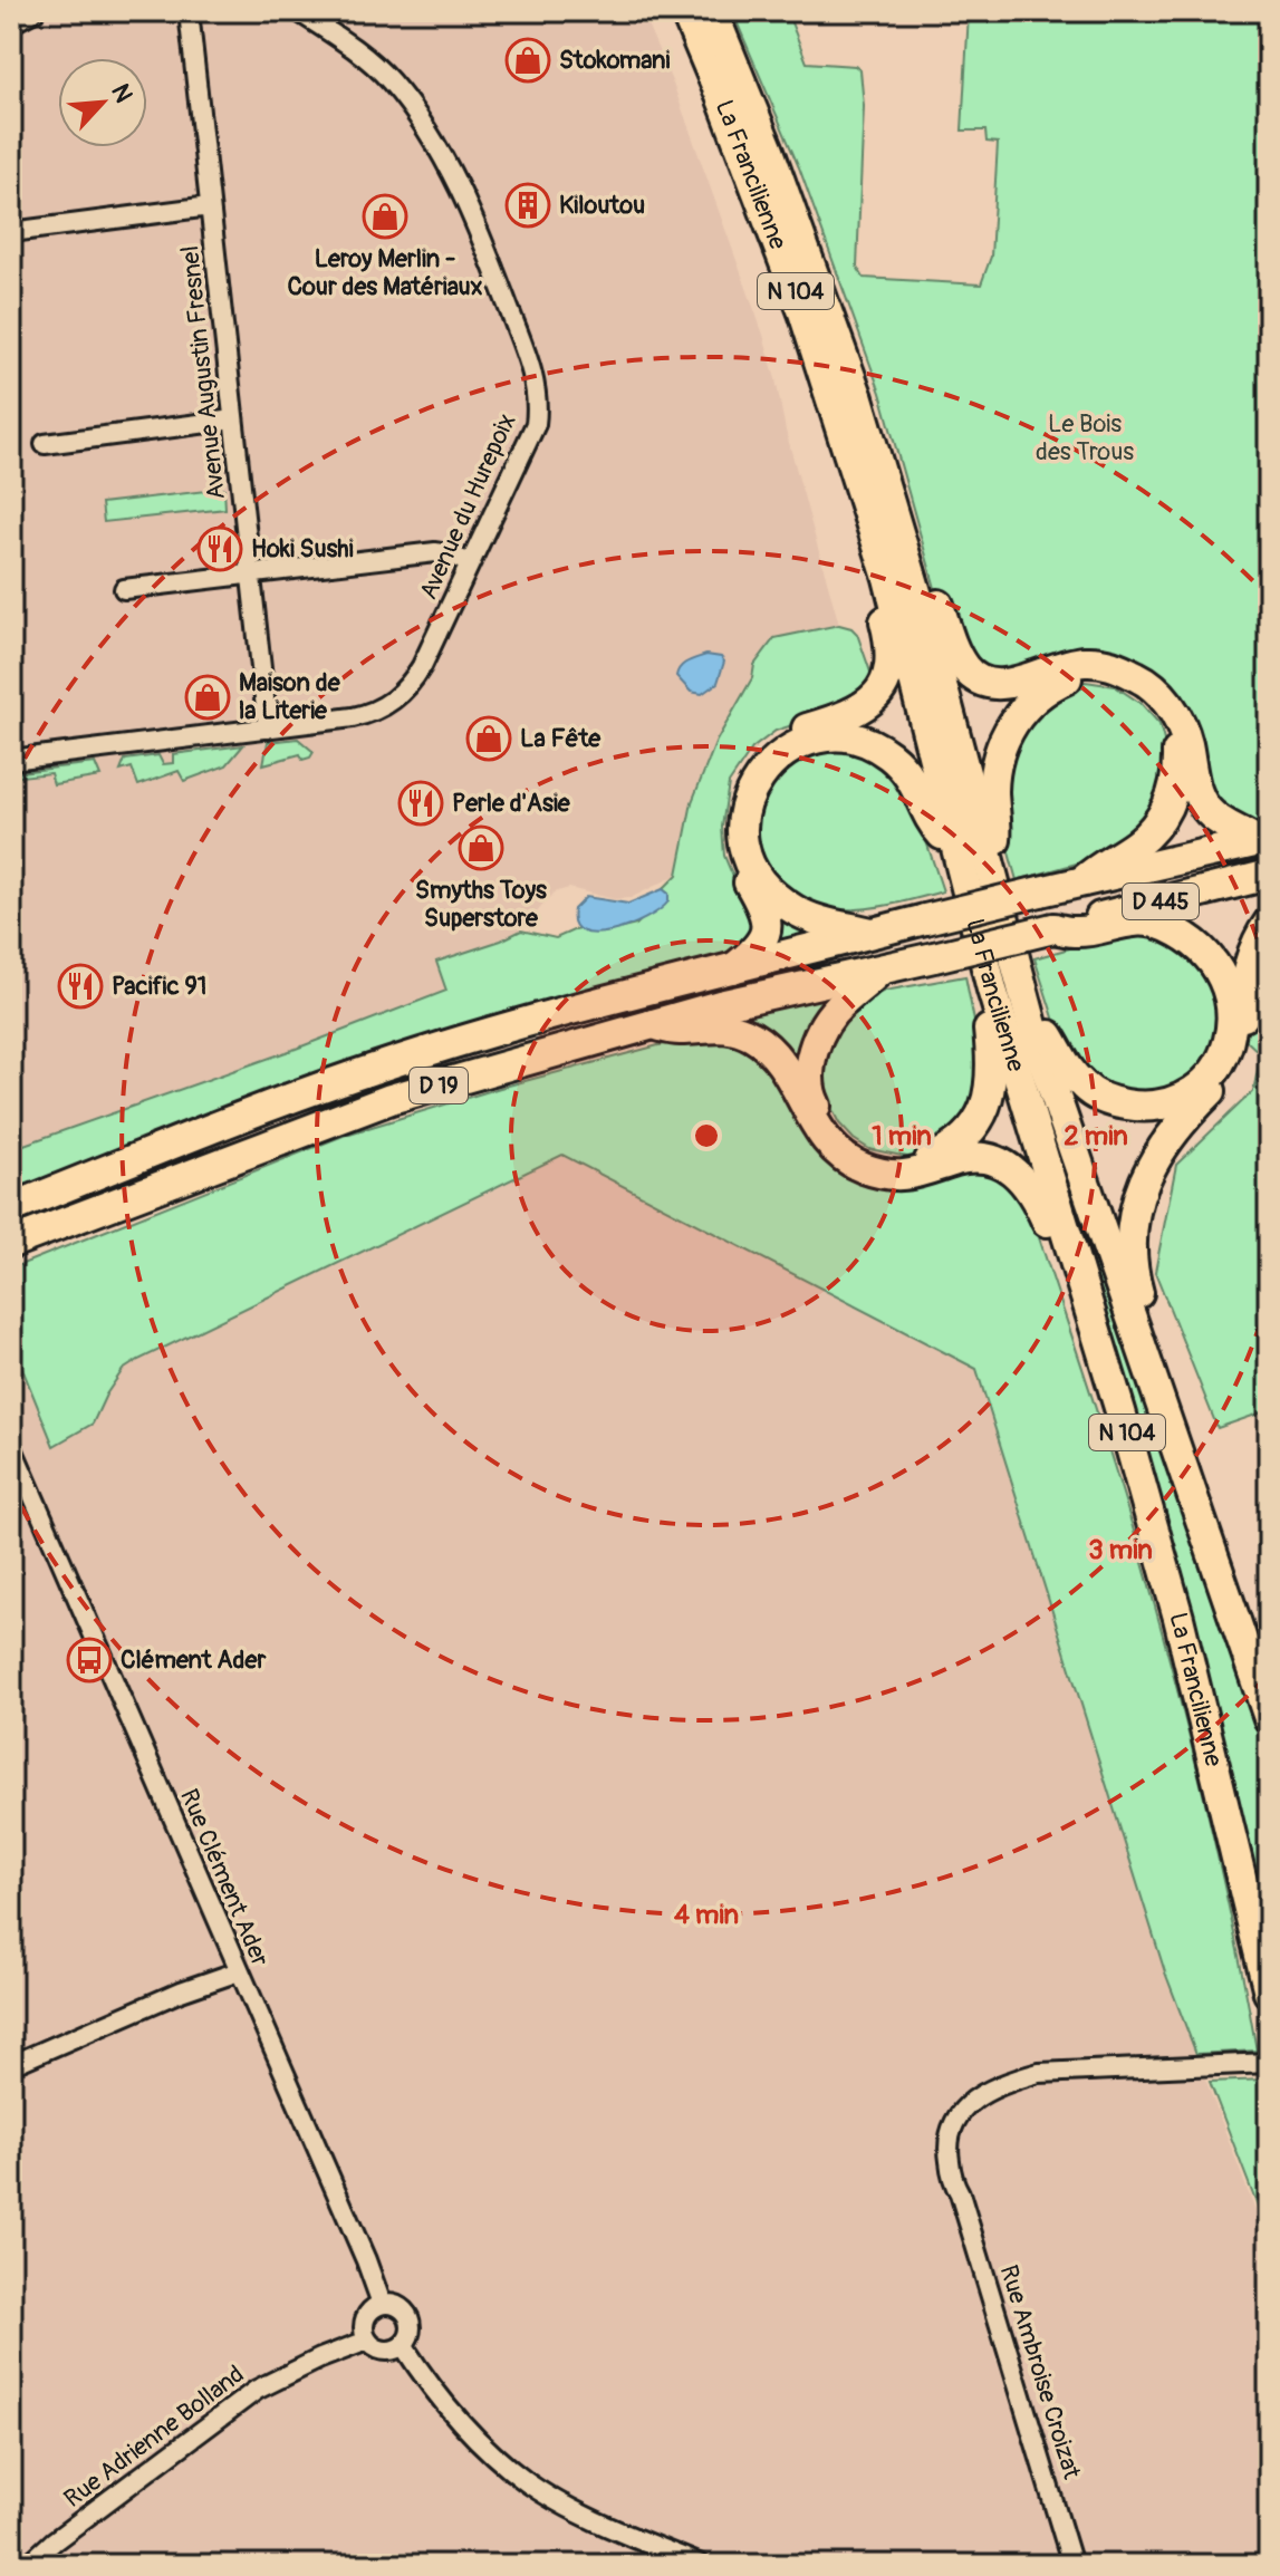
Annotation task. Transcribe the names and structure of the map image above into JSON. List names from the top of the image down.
{
  "streets": {
    "main road": [
      "La Francilienne",
      "N 104",
      "D 445",
      "D 19"
    ],
    "street": [
      "Avenue Augustin Fresnel",
      "Avenue du Hurepoix",
      "Rue Clément Ader",
      "Rue Ambroise Croizat",
      "Rue Adrienne Bolland"
    ]
  },
  "crossings": [
    ["Avenue Augustin Fresnel", "Avenue du Hurepoix"],
    ["D 445", "D 19"],
    ["Rue Clément Ader", "Rue Adrienne Bolland"]
  ],
  "parks": ["Le Bois des Trous"],
  "places": {
    "shop": [
      "Stokomani",
      "Leroy Merlin - Cour des Matériaux",
      "Maison de la Literie",
      "La Fête",
      "Smyths Toys Superstore"
    ],
    "building": ["Kiloutou"],
    "restaurant": ["Hoki Sushi", "Perle d'Asie", "Pacific 91"],
    "bus stop": ["Clément Ader"]
  },
  "north": "top right",
  "rings": [
    "1 min",
    "2 min",
    "3 min",
    "4 min"
  ]
}
